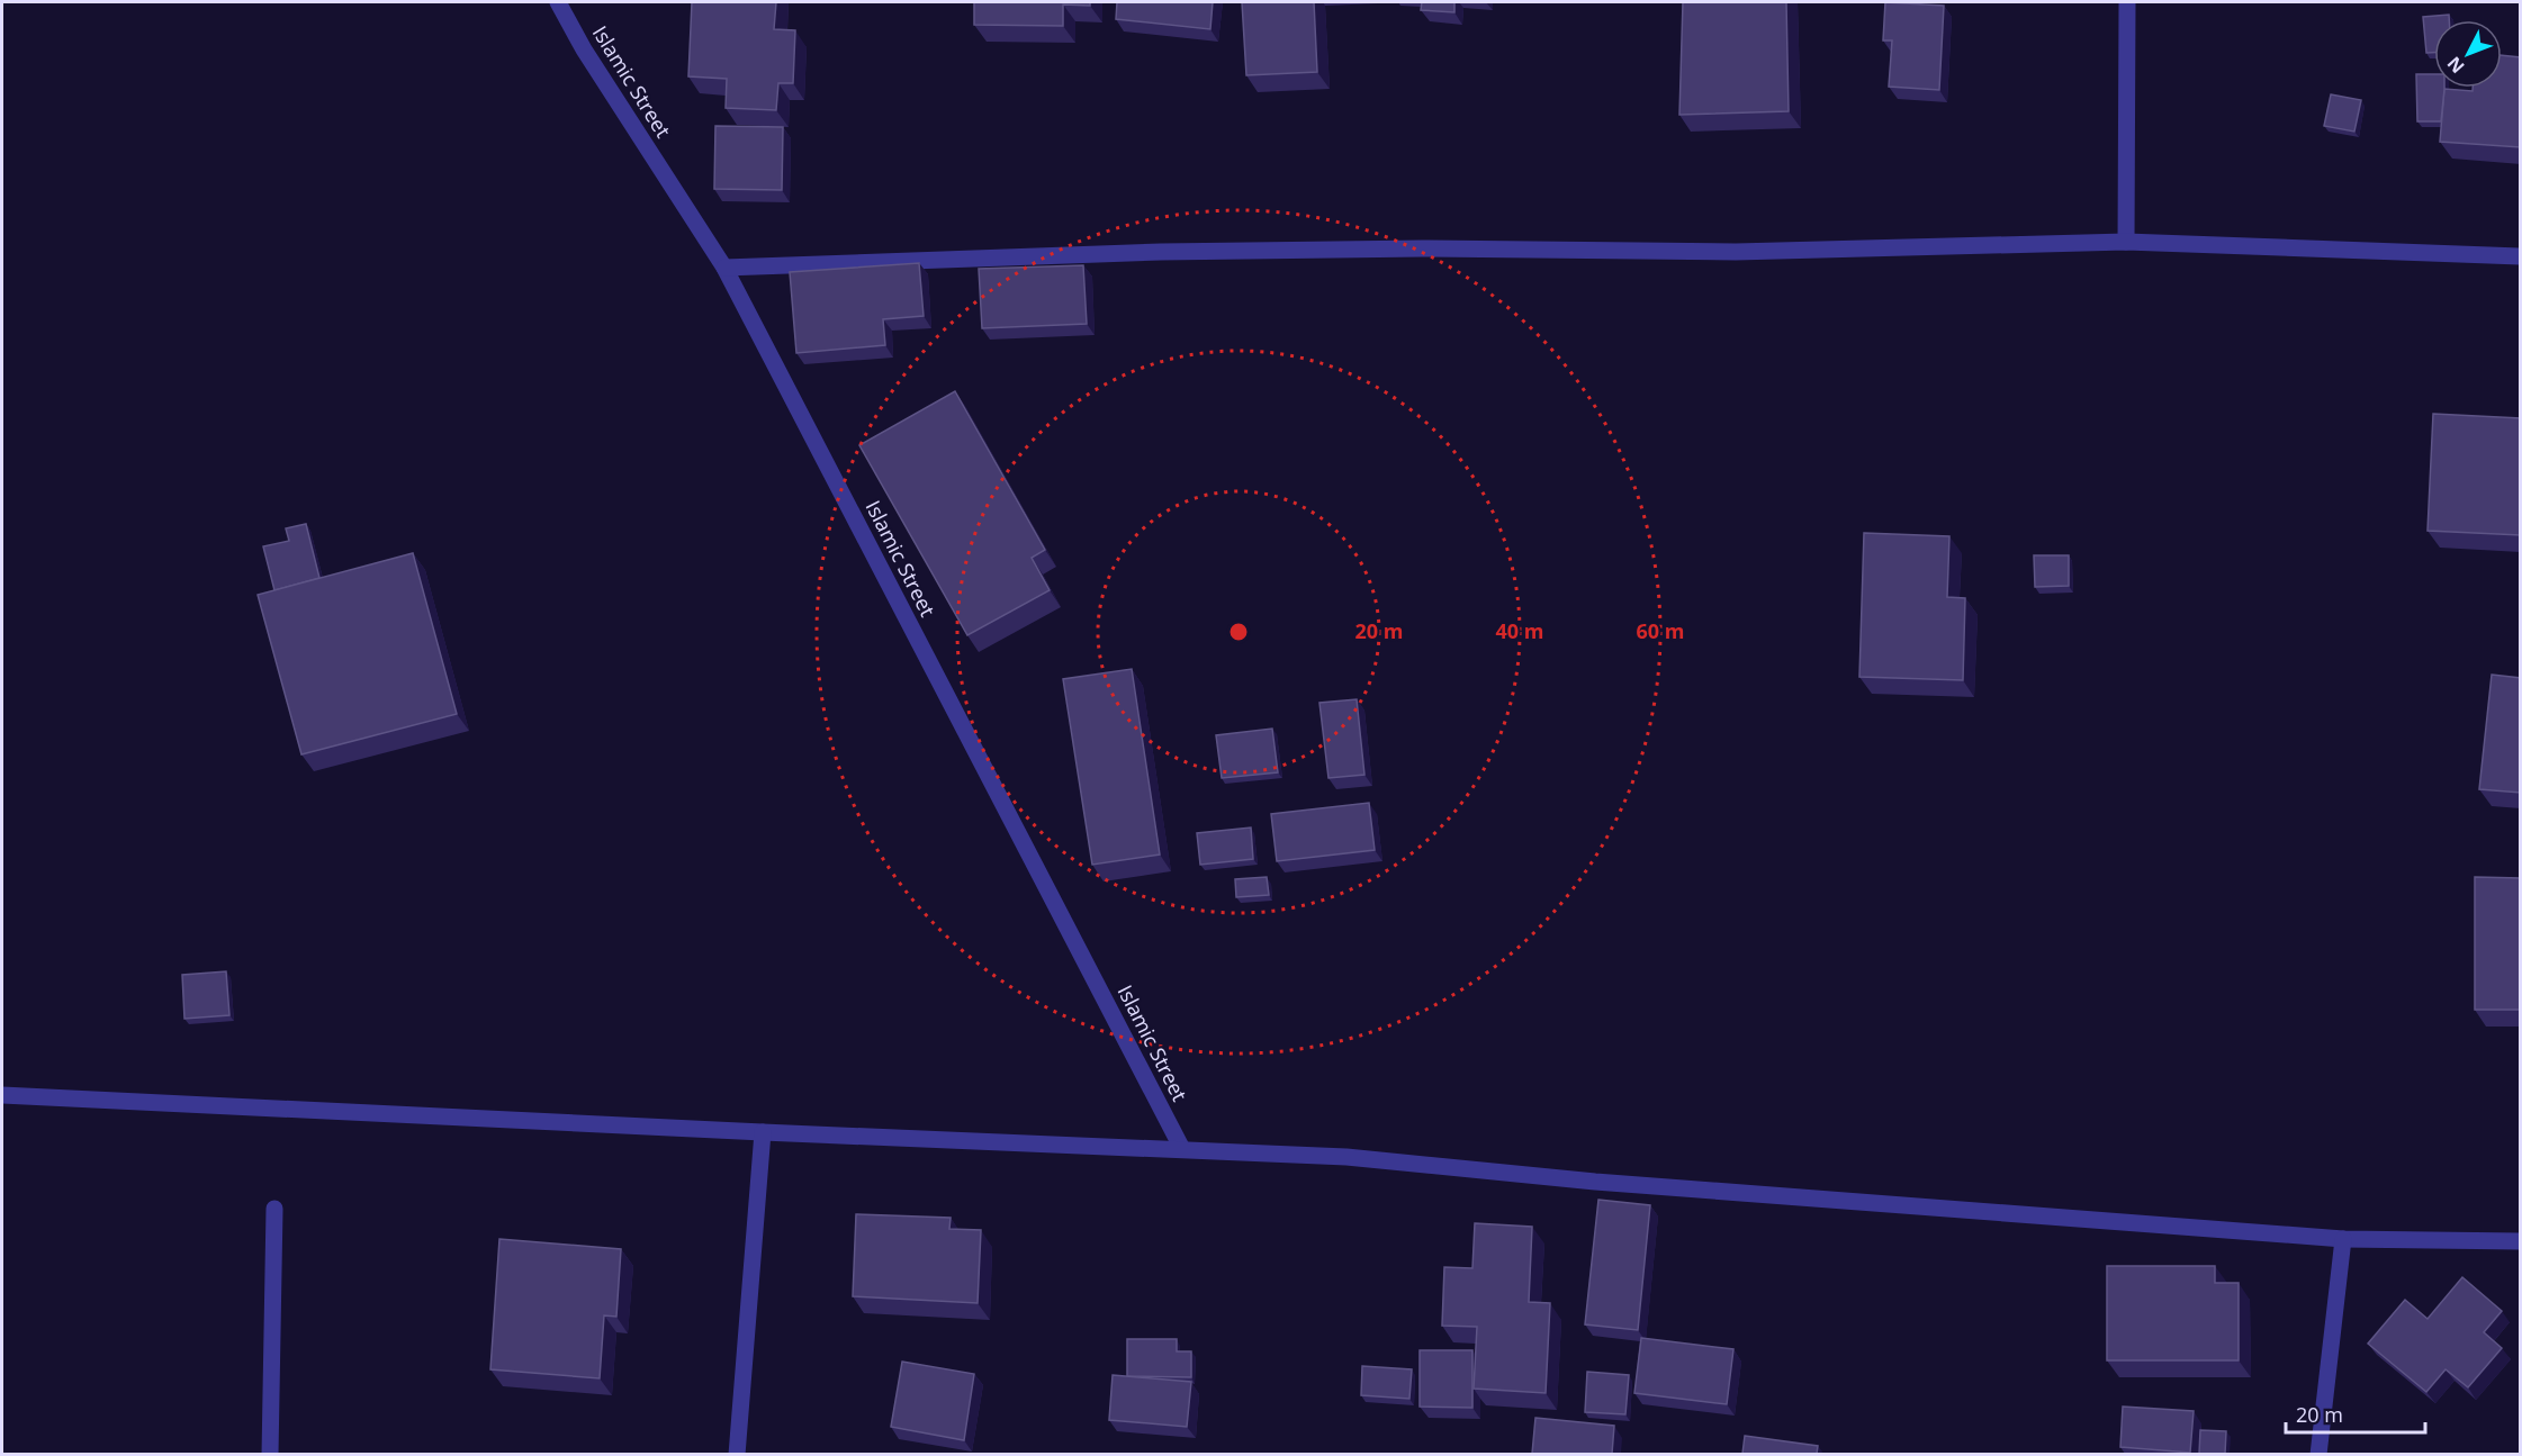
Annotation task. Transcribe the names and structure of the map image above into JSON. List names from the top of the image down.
{
  "streets": {
    "street": ["Islamic Street"]
  },
  "scale_bar": "20 m",
  "north": "bottom left",
  "rings": ["20 m", "40 m", "60 m"]
}
